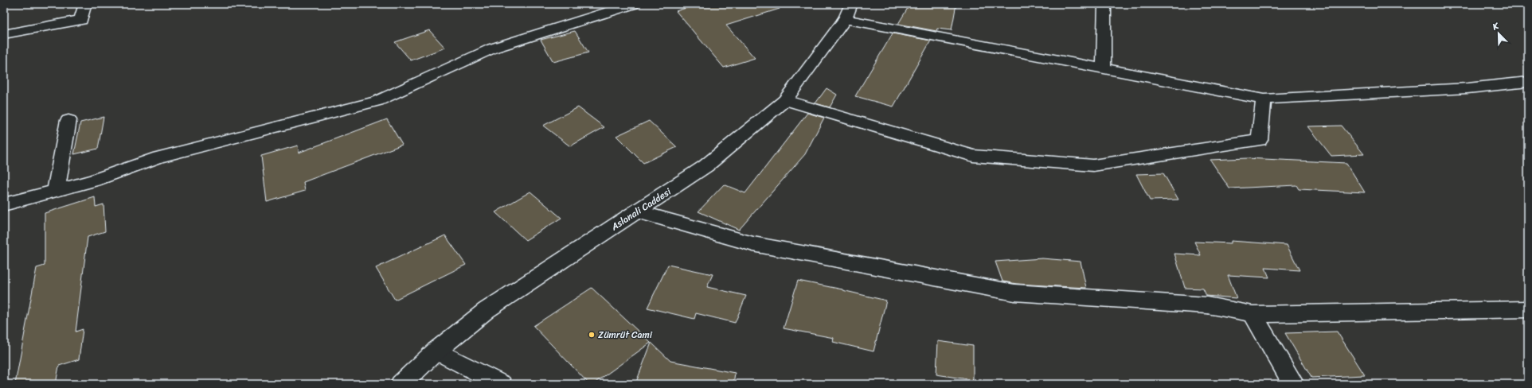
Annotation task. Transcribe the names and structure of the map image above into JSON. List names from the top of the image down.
{
  "streets": {
    "street": ["Aslanali Caddesi"]
  },
  "places": ["Zümrüt Cami"],
  "north": "top left"
}
